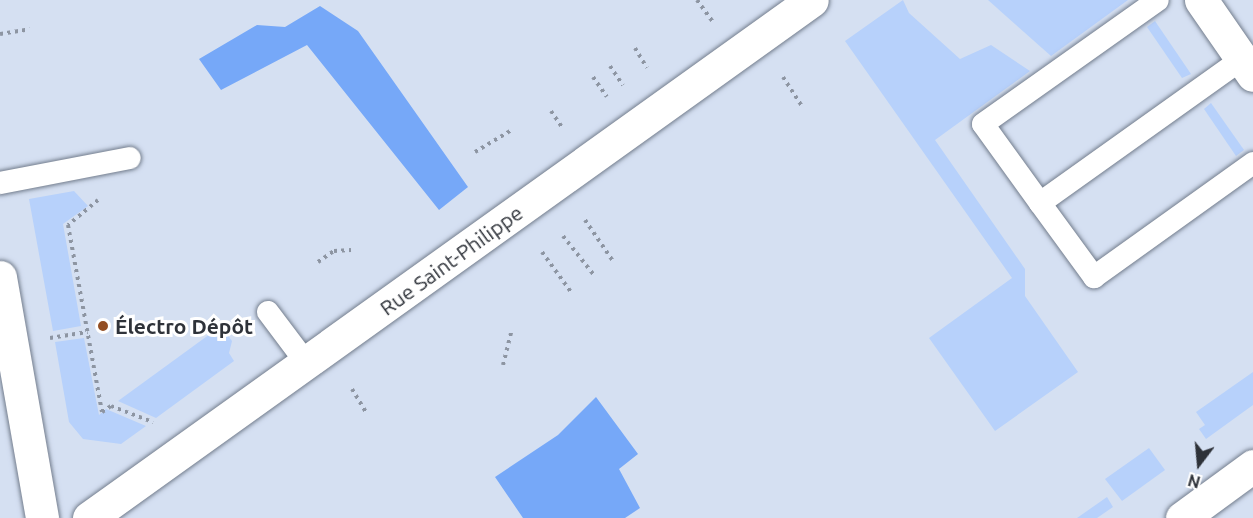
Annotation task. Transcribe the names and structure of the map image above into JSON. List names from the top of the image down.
{
  "streets": {
    "street": ["Rue Saint-Philippe"]
  },
  "places": ["Électro Dépôt"],
  "north": "bottom"
}
